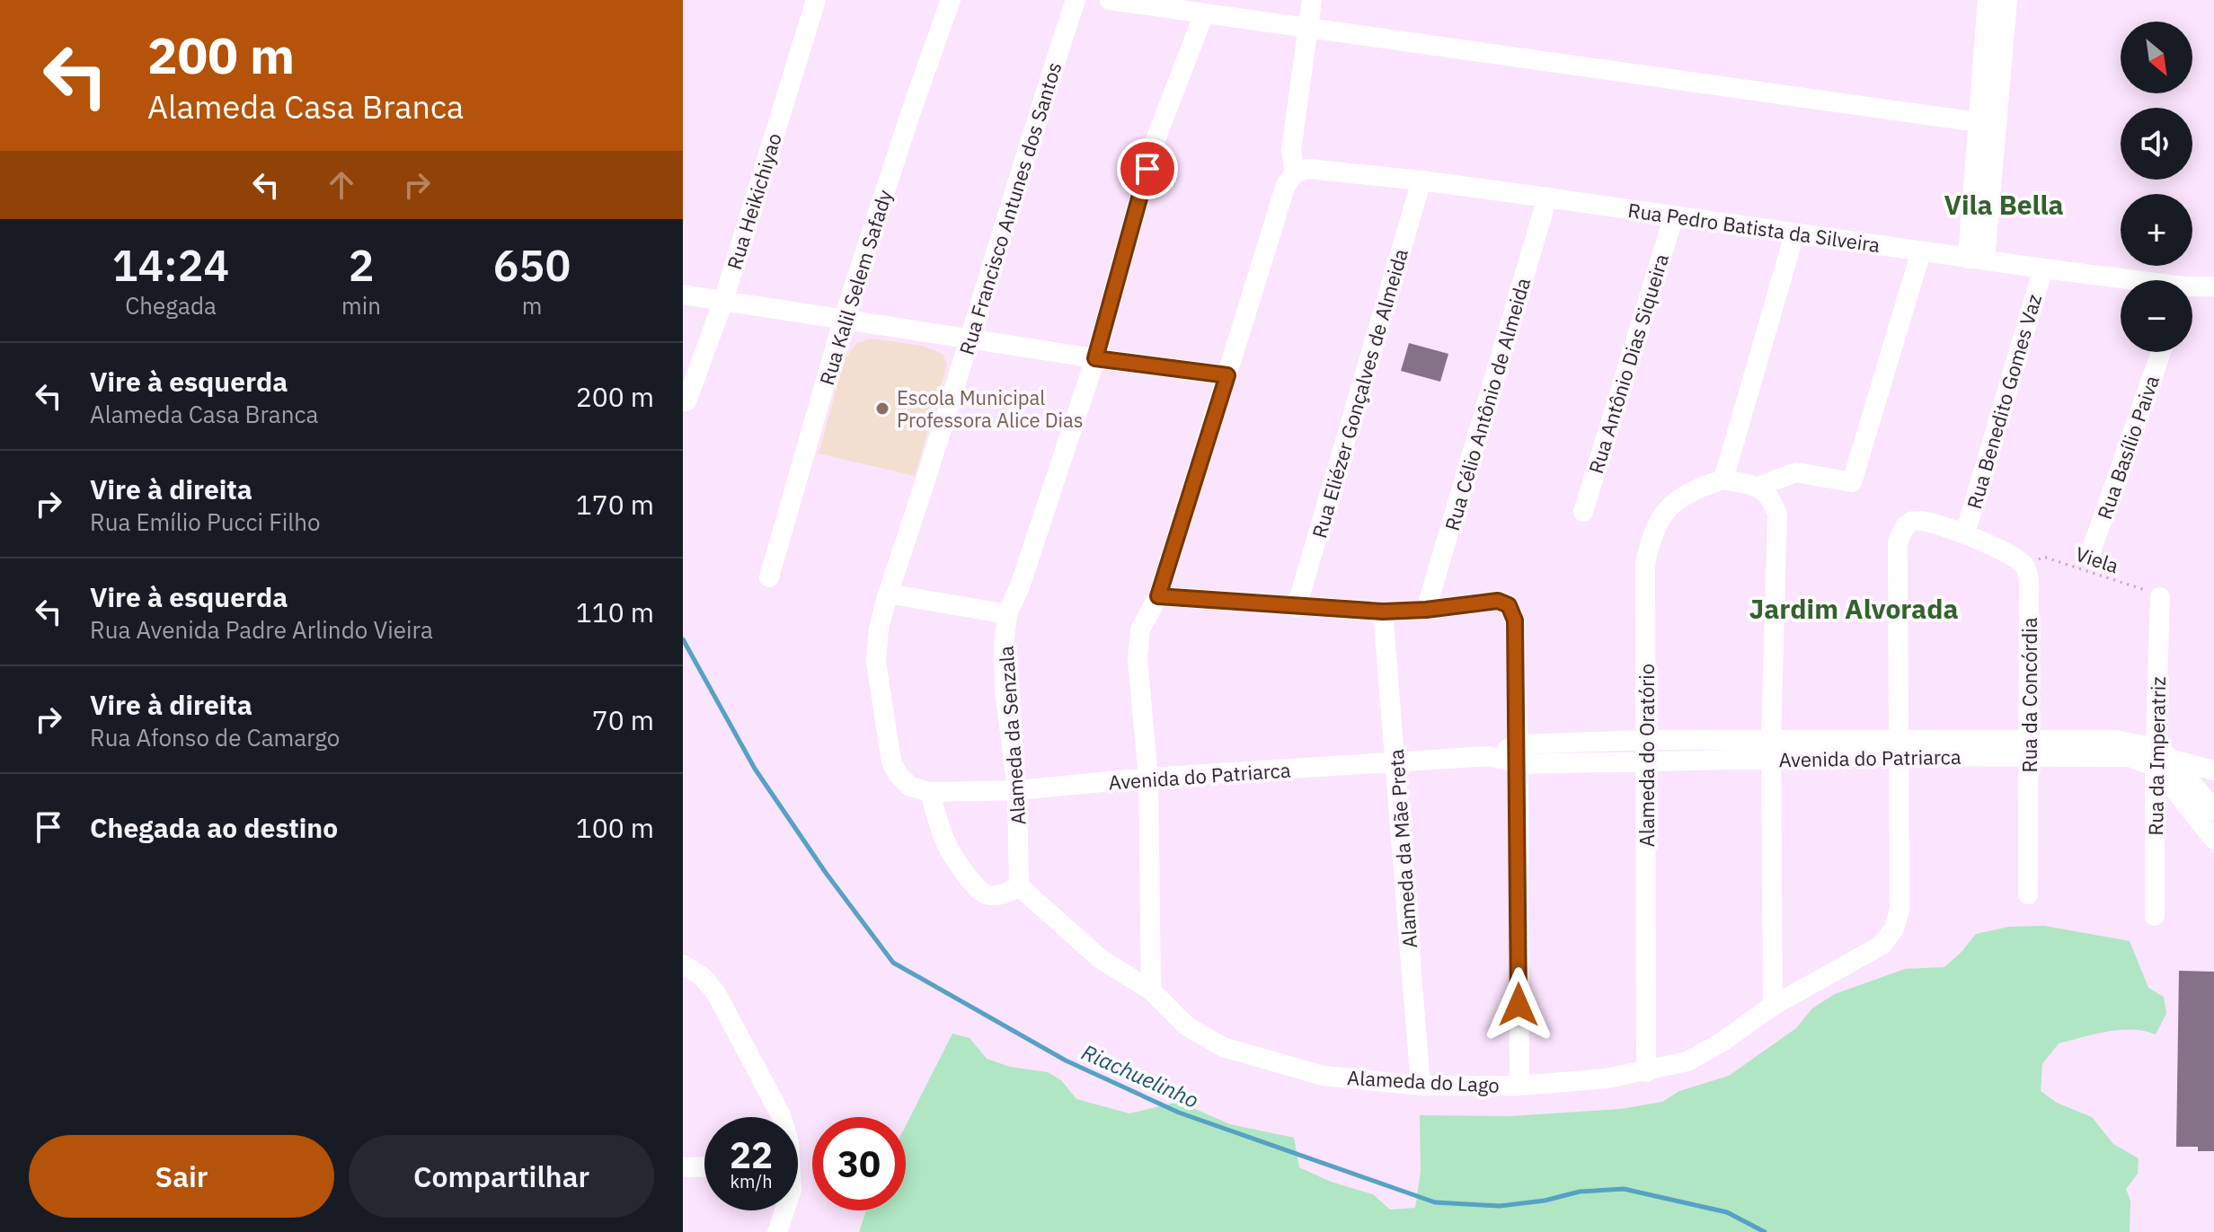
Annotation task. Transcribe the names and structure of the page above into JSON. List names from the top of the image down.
{
  "streets": {
    "street": [
      "Rua Heikichiyao",
      "Rua Francisco Antunes dos Santos",
      "Rua Pedro Batista da Silveira",
      "Rua Kalil Selem Safady",
      "Rua Antônio Dias Siqueira",
      "Rua Eliézer Gonçalves de Almeida",
      "Rua Benedito Gomes Vaz",
      "Rua Célio Antônio de Almeida",
      "Rua Basílio Paiva",
      "Rua da Concórdia",
      "Alameda da Senzala",
      "Alameda do Oratório",
      "Rua da Imperatriz",
      "Avenida do Patriarca",
      "Alameda da Mãe Preta",
      "Alameda do Lago"
    ],
    "path": ["Viela"]
  },
  "crossings": [
    ["Rua Francisco Antunes dos Santos", "Avenida do Patriarca"],
    ["Rua Pedro Batista da Silveira", "Rua Antônio Dias Siqueira"],
    ["Rua Pedro Batista da Silveira", "Rua Eliézer Gonçalves de Almeida"],
    ["Rua Pedro Batista da Silveira", "Rua Benedito Gomes Vaz"],
    ["Rua Pedro Batista da Silveira", "Rua Célio Antônio de Almeida"],
    ["Viela", "Rua da Concórdia"],
    ["Viela", "Rua da Imperatriz"],
    ["Rua da Concórdia", "Avenida do Patriarca"],
    ["Alameda da Senzala", "Avenida do Patriarca"],
    ["Alameda da Senzala", "Alameda do Lago"],
    ["Alameda do Oratório", "Avenida do Patriarca"],
    ["Alameda do Oratório", "Alameda do Lago"],
    ["Rua da Imperatriz", "Avenida do Patriarca"],
    ["Avenida do Patriarca", "Alameda da Mãe Preta"],
    ["Avenida do Patriarca", "Alameda do Lago"],
    ["Alameda da Mãe Preta", "Alameda do Lago"]
  ],
  "districts": ["Vila Bella", "Jardim Alvorada"],
  "water": ["Riachuelinho"],
  "places": ["Escola Municipal Professora Alice Dias"],
  "north": "bottom right",
  "page": {
    "turn": ["200 m", "Alameda Casa Branca"],
    "map_buttons": ["+", "−"],
    "eta": [
      "14:24",
      "Chegada",
      "2",
      "min",
      "650",
      "m"
    ],
    "list": [
      {
        "name": "Vire à esquerda",
        "note": "Alameda Casa Branca",
        "value": "200 m"
      },
      {
        "name": "Vire à direita",
        "note": "Rua Emílio Pucci Filho",
        "value": "170 m"
      },
      {
        "name": "Vire à esquerda",
        "note": "Rua Avenida Padre Arlindo Vieira",
        "value": "110 m"
      },
      {
        "name": "Vire à direita",
        "note": "Rua Afonso de Camargo",
        "value": "70 m"
      },
      {
        "name": "Chegada ao destino",
        "value": "100 m"
      }
    ],
    "speed": "22 km/h",
    "limit": "30",
    "buttons": ["Sair", "Compartilhar"]
  }
}
